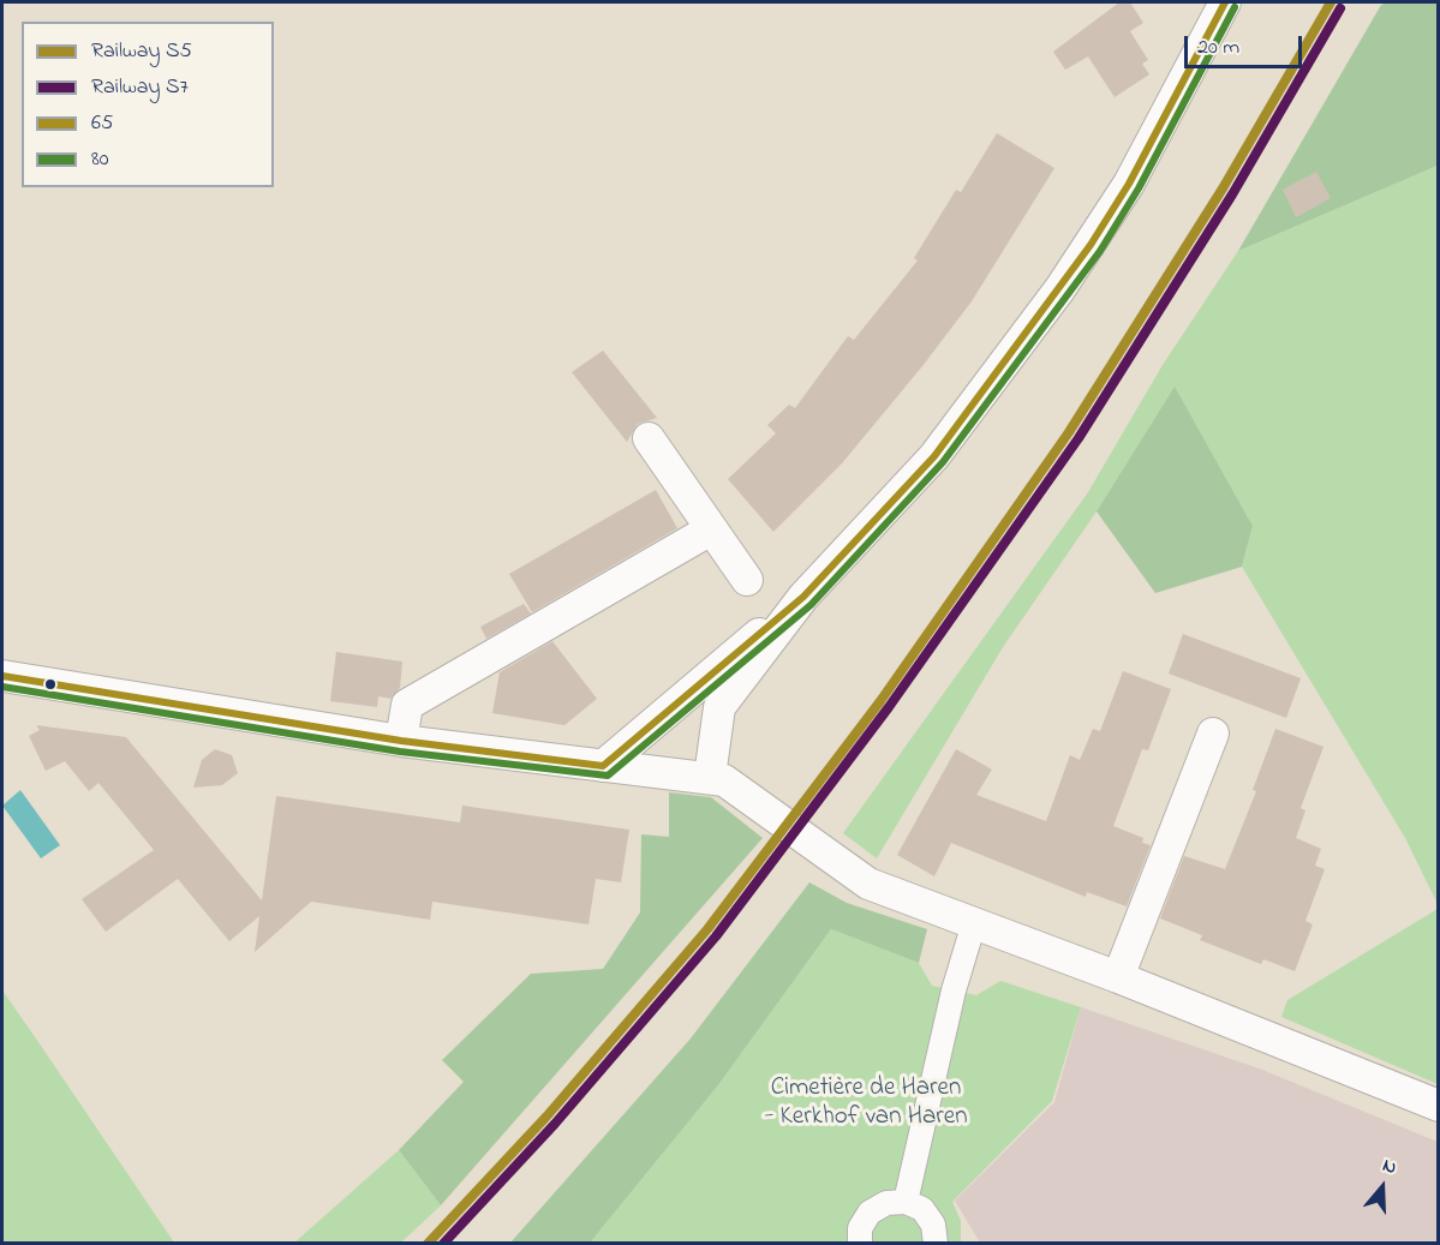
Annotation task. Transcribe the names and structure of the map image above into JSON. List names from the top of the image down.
{
  "parks": ["Cimetière de Haren - Kerkhof van Haren"],
  "lines": [
    "rail line S5",
    "transit line 65",
    "transit line 80",
    "rail line S7"
  ],
  "legend": [
    "Railway S5",
    "Railway S7",
    "65",
    "80"
  ],
  "scale_bar": "20 m",
  "north": "top"
}
